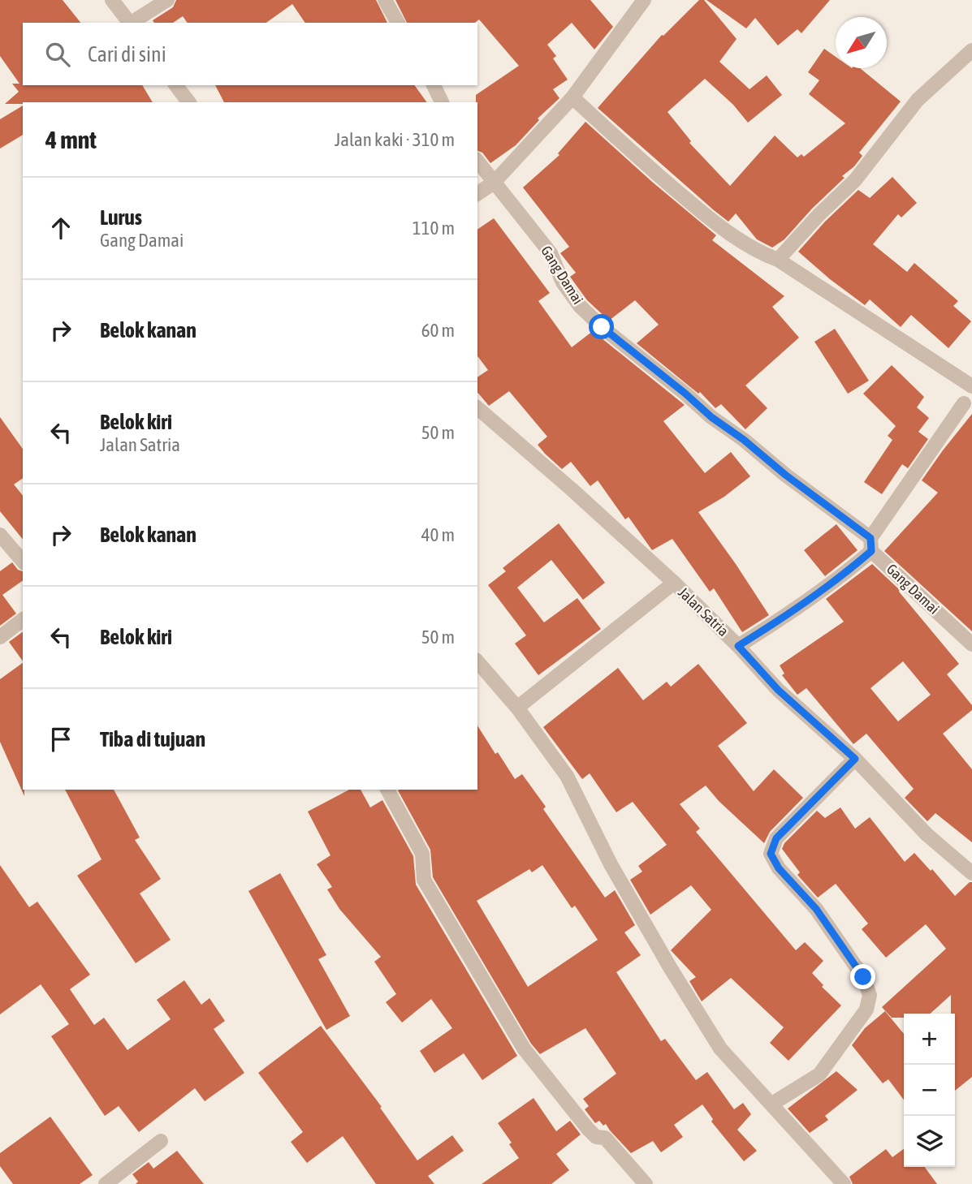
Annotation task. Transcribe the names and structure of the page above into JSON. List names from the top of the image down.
{
  "streets": {
    "street": ["Gang Damai", "Jalan Satria"]
  },
  "north": "bottom left",
  "page": {
    "search": "Cari di sini",
    "heading": ["4 mnt", "Jalan kaki · 310 m"],
    "list": [
      ["Lurus", "Gang Damai", "110 m"],
      ["Belok kanan", "60 m"],
      ["Belok kiri", "Jalan Satria", "50 m"],
      ["Belok kanan", "40 m"],
      ["Belok kiri", "50 m"],
      "Tiba di tujuan"
    ],
    "map_buttons": ["+", "−"]
  }
}
